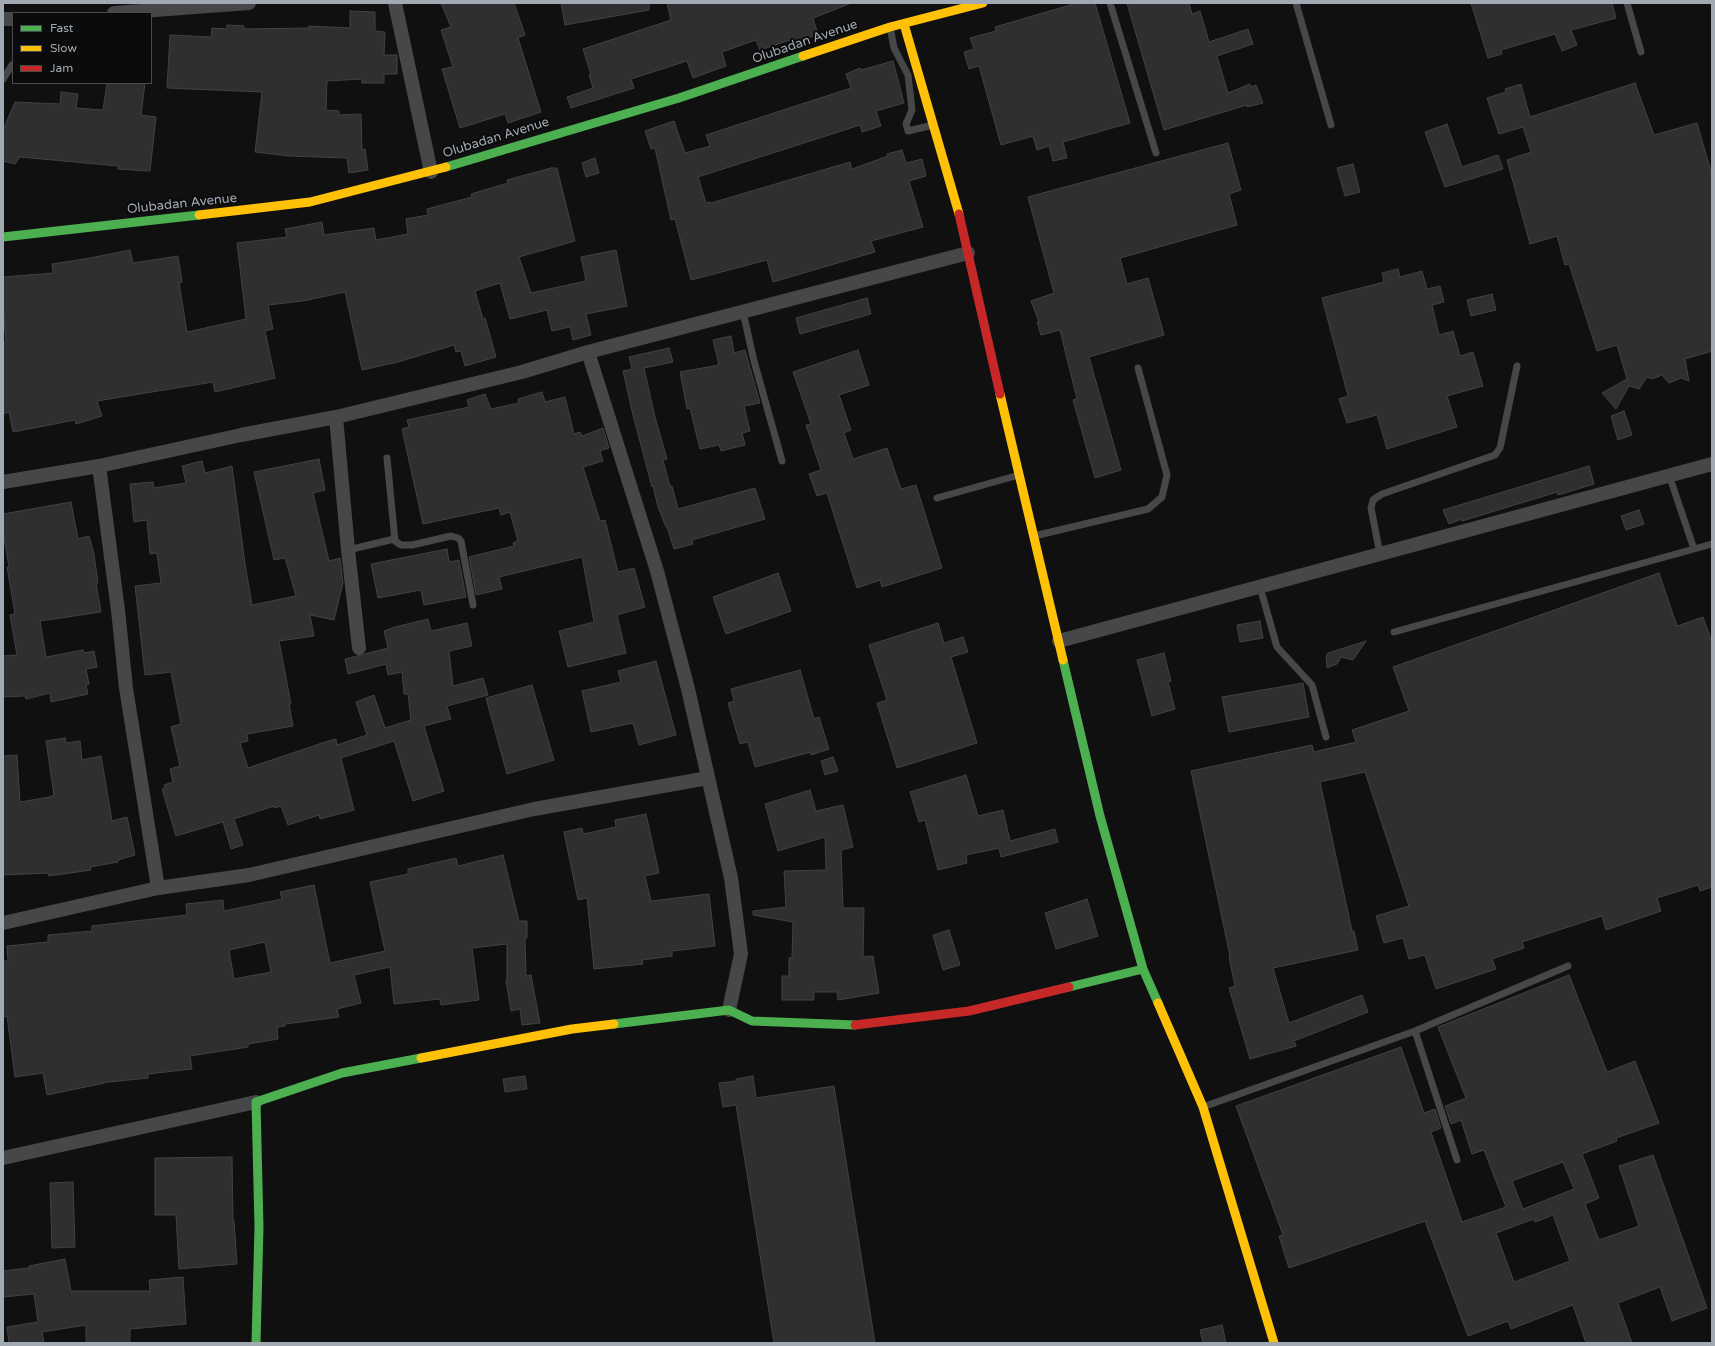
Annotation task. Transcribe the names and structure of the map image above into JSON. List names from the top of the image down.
{
  "streets": {
    "street": ["Olubadan Avenue"]
  },
  "legend": ["Fast", "Slow", "Jam"]
}
